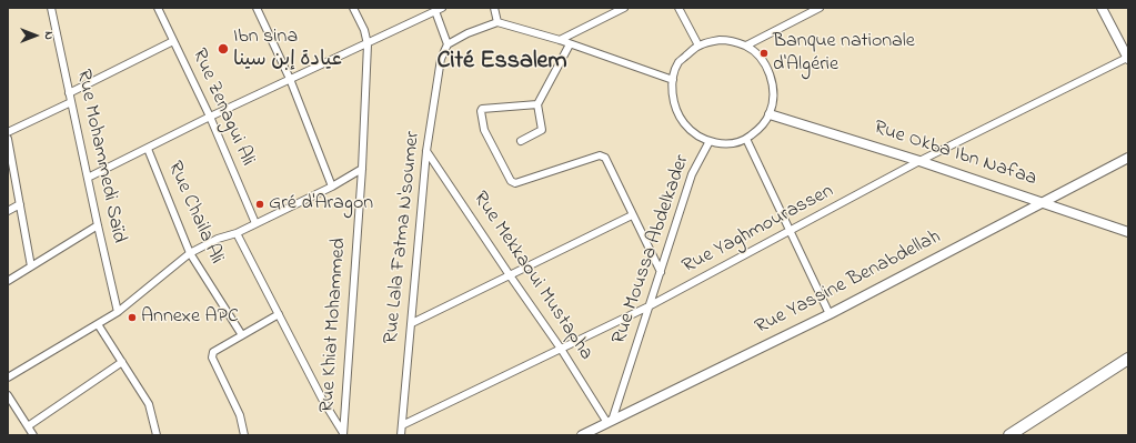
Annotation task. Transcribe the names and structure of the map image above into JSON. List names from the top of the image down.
{
  "streets": {
    "street": [
      "Rue Zenagui Ali",
      "Rue Okba Ibn Nafaa",
      "Rue Mohammedi Saïd",
      "Rue Chaila Ali",
      "Rue Yaghmourassen",
      "Rue Lala Fatma N'soumer",
      "Rue Moussa Abdelkader",
      "Rue Mekkaoui Mustapha",
      "Rue Yassine Benabdellah",
      "Rue Khiat Mohammed"
    ]
  },
  "crossings": [
    ["Rue Okba Ibn Nafaa", "Rue Yaghmourassen"],
    ["Rue Okba Ibn Nafaa", "Rue Moussa Abdelkader"],
    ["Rue Okba Ibn Nafaa", "Rue Yassine Benabdellah"],
    ["Rue Yaghmourassen", "Rue Lala Fatma N'soumer"],
    ["Rue Yaghmourassen", "Rue Moussa Abdelkader"],
    ["Rue Yaghmourassen", "Rue Mekkaoui Mustapha"],
    ["Rue Lala Fatma N'soumer", "Rue Mekkaoui Mustapha"],
    ["Rue Moussa Abdelkader", "Rue Mekkaoui Mustapha"],
    ["Rue Moussa Abdelkader", "Rue Yassine Benabdellah"],
    ["Rue Mekkaoui Mustapha", "Rue Yassine Benabdellah"]
  ],
  "districts": ["Cité Essalem"],
  "places": [
    "Ibn sina عيادة إبن سينا",
    "Banque nationale d'Algérie",
    "Gré d'Aragon",
    "Annexe APC"
  ],
  "north": "right"
}
